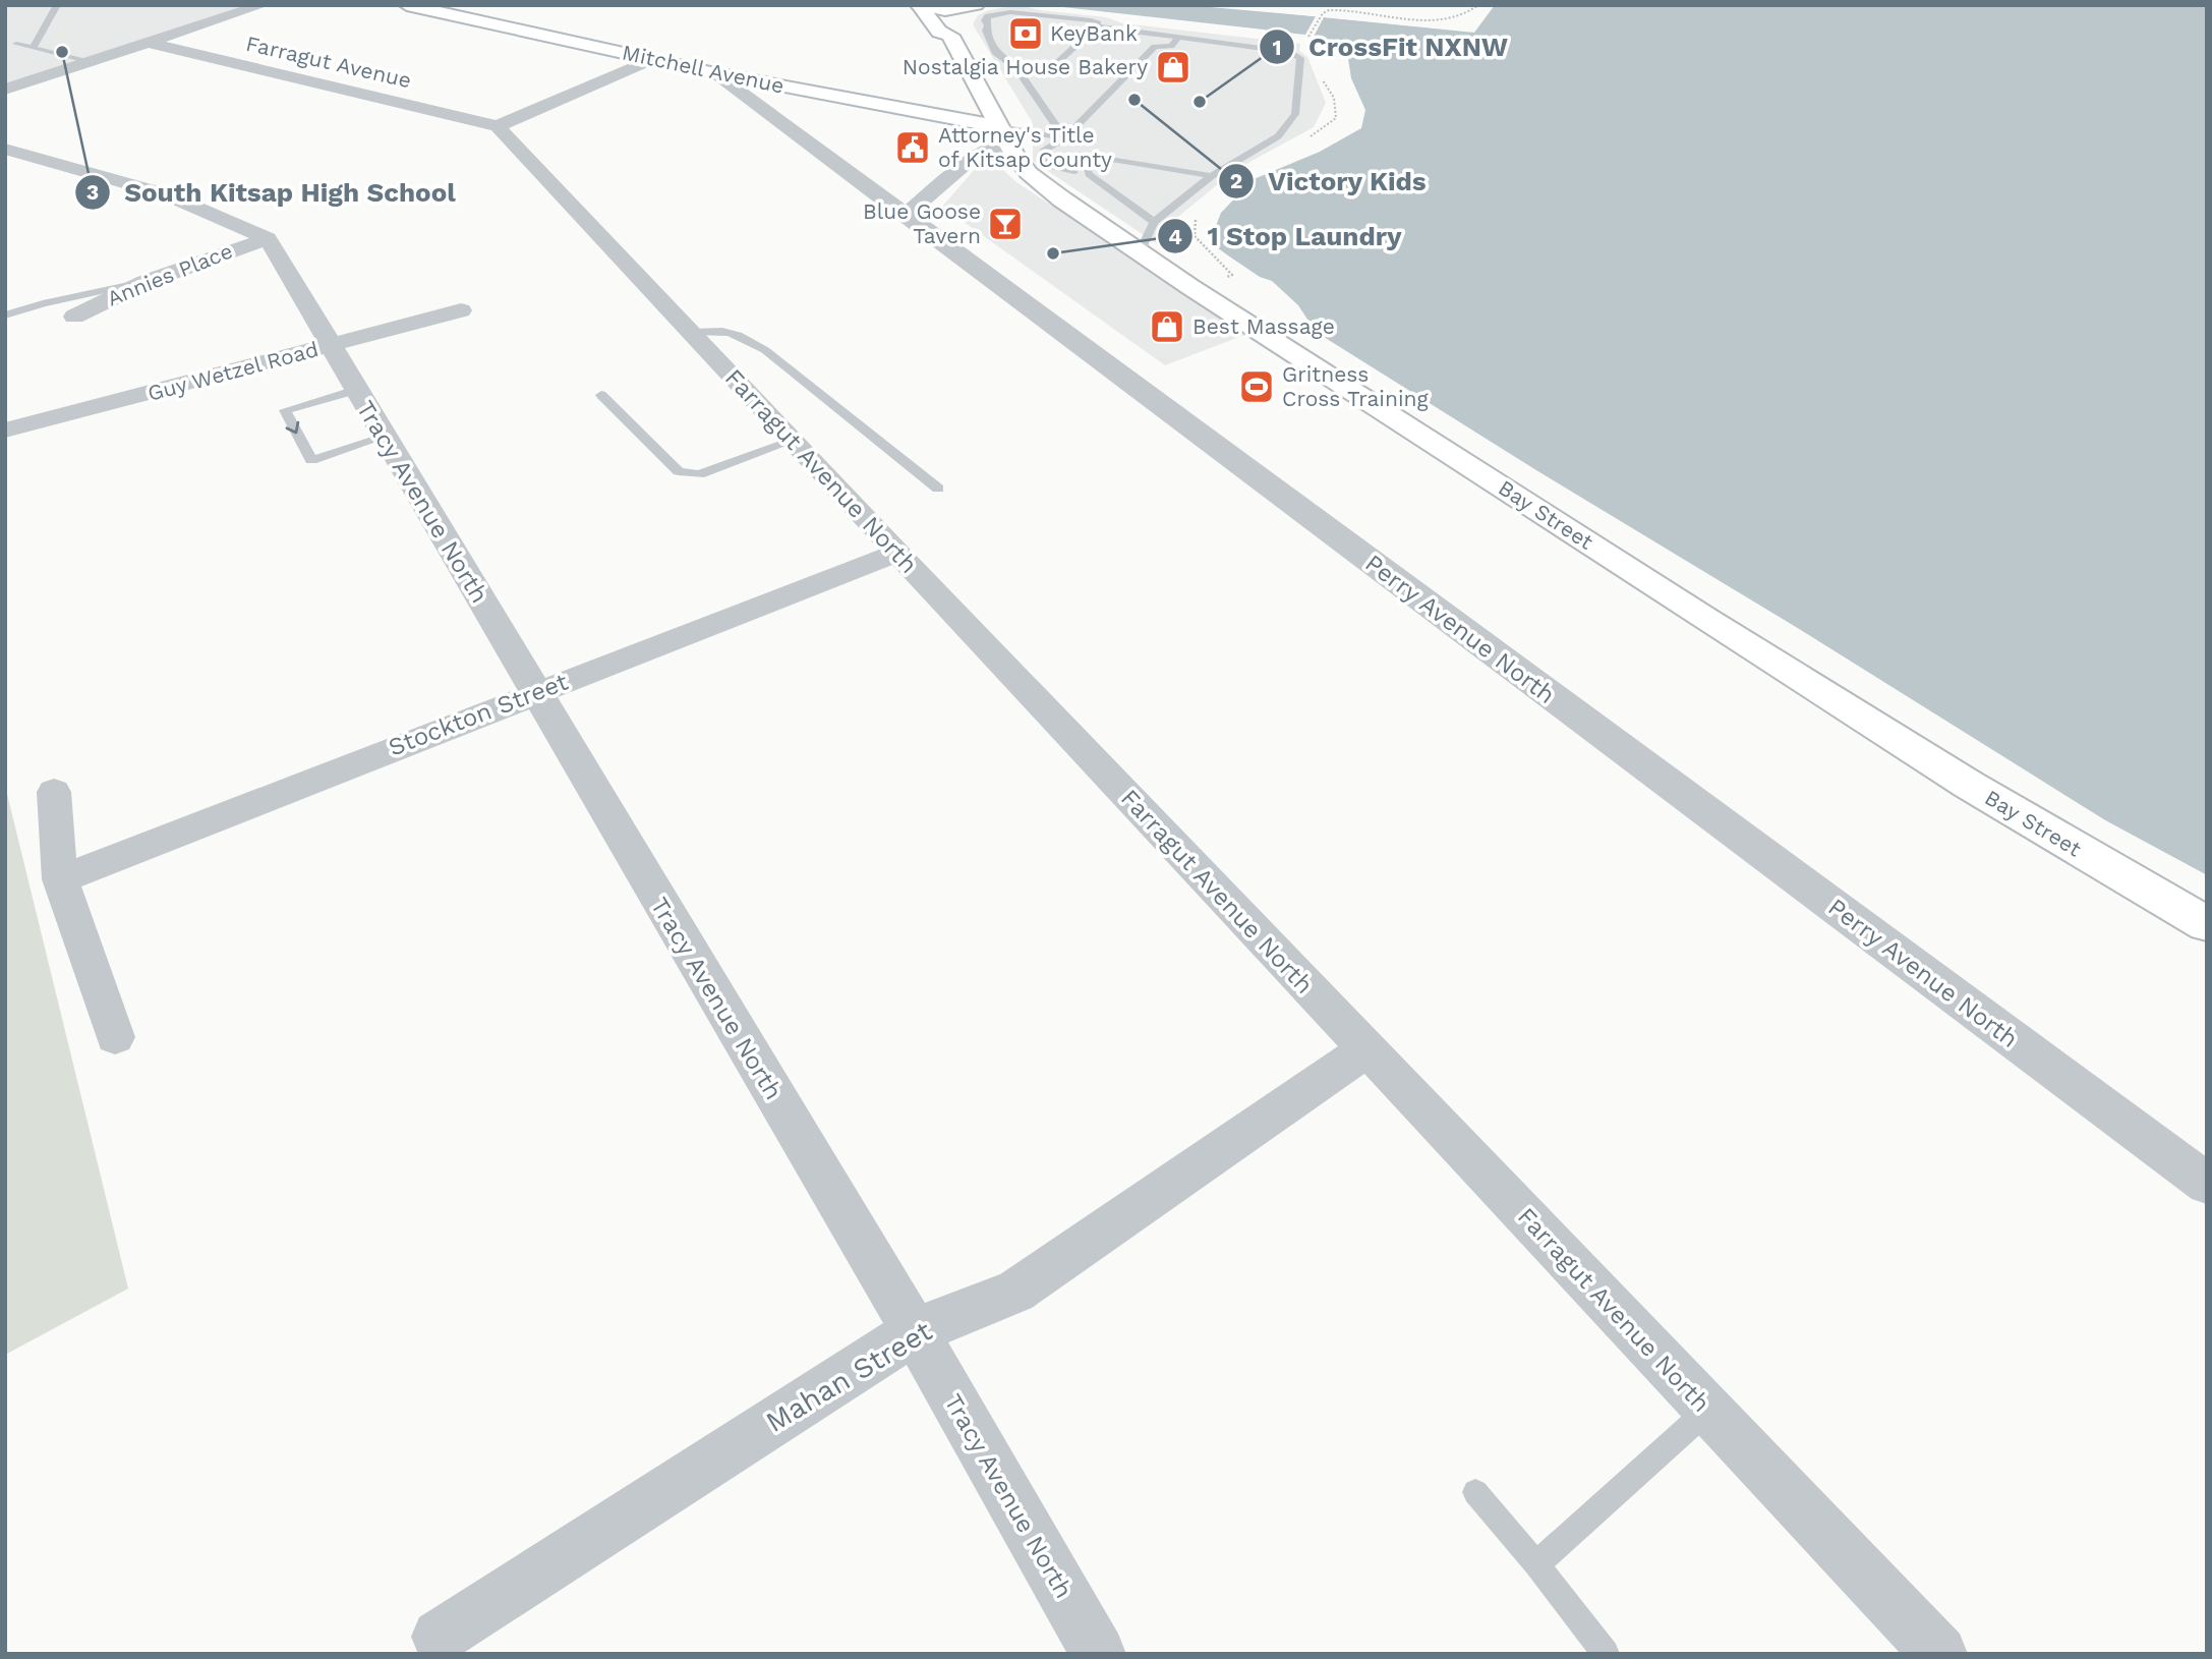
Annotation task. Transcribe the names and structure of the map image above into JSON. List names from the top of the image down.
{
  "streets": {
    "main road": ["Mitchell Avenue", "Bay Street"],
    "street": [
      "Farragut Avenue",
      "Annies Place",
      "Guy Wetzel Road",
      "Farragut Avenue North",
      "Tracy Avenue North",
      "Perry Avenue North",
      "Stockton Street",
      "Mahan Street"
    ]
  },
  "crossings": [
    ["Farragut Avenue", "Farragut Avenue North"],
    ["Mitchell Avenue", "Bay Street"],
    ["Mitchell Avenue", "Perry Avenue North"],
    ["Annies Place", "Tracy Avenue North"],
    ["Guy Wetzel Road", "Tracy Avenue North"],
    ["Farragut Avenue North", "Stockton Street"],
    ["Farragut Avenue North", "Mahan Street"],
    ["Tracy Avenue North", "Stockton Street"],
    ["Tracy Avenue North", "Mahan Street"]
  ],
  "places": {
    "bank": ["KeyBank"],
    "other": [
      "South Kitsap High School",
      "Victory Kids",
      "CrossFit NXNW",
      "1 Stop Laundry"
    ],
    "shop": ["Nostalgia House Bakery", "Best Massage"],
    "public building": ["Attorney's Title of Kitsap County"],
    "bar": ["Blue Goose Tavern"],
    "sports": ["Gritness Cross Training"]
  }
}
